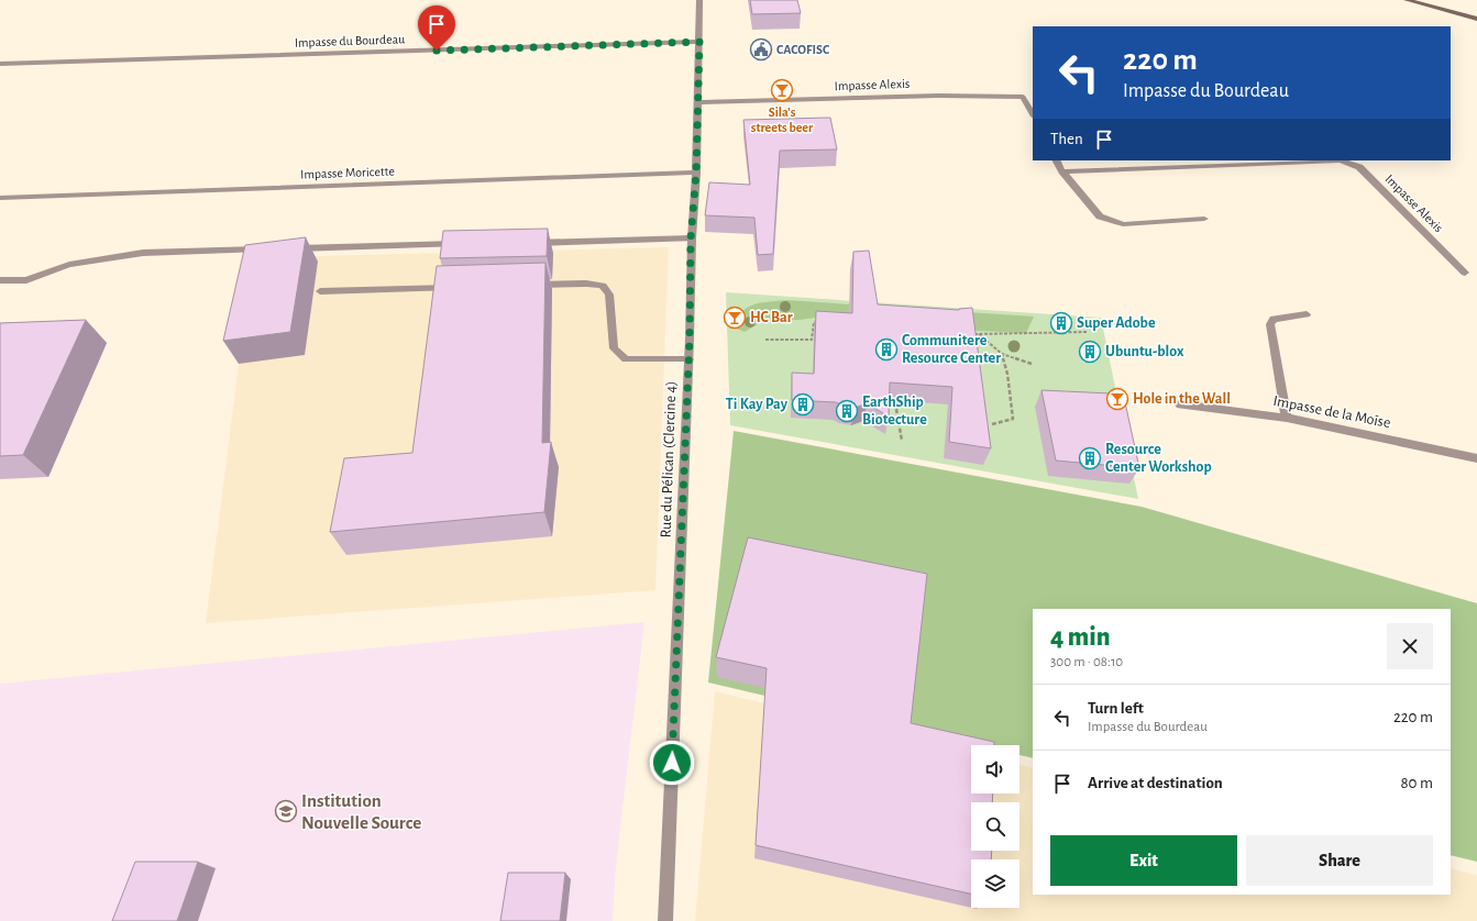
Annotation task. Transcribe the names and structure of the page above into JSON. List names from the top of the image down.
{
  "streets": {
    "street": [
      "Impasse du Bourdeau",
      "Impasse Alexis",
      "Impasse Moricette",
      "Impasse de la Moïse",
      "Rue du Pélican (Clercine 4)"
    ]
  },
  "crossings": [
    ["Impasse du Bourdeau", "Rue du Pélican (Clercine 4)"],
    ["Impasse Alexis", "Rue du Pélican (Clercine 4)"],
    ["Impasse Moricette", "Rue du Pélican (Clercine 4)"]
  ],
  "places": {
    "public building": ["CACOFISC"],
    "bar": ["Sila's streets beer", "HC Bar", "Hole in the Wall"],
    "building": [
      "Super Adobe",
      "Communitere Resource Center",
      "Ubuntu-blox",
      "Ti Kay Pay",
      "EarthShip Biotecture",
      "Resource Center Workshop"
    ],
    "school or university": ["Institution Nouvelle Source"]
  },
  "page": {
    "turn": ["220 m", "Impasse du Bourdeau"],
    "then": "Then",
    "heading": ["4 min", "300 m · 08:10"],
    "list": [
      {
        "name": "Turn left",
        "note": "Impasse du Bourdeau",
        "value": "220 m"
      },
      {
        "name": "Arrive at destination",
        "value": "80 m"
      }
    ],
    "buttons": ["Exit", "Share"]
  }
}
